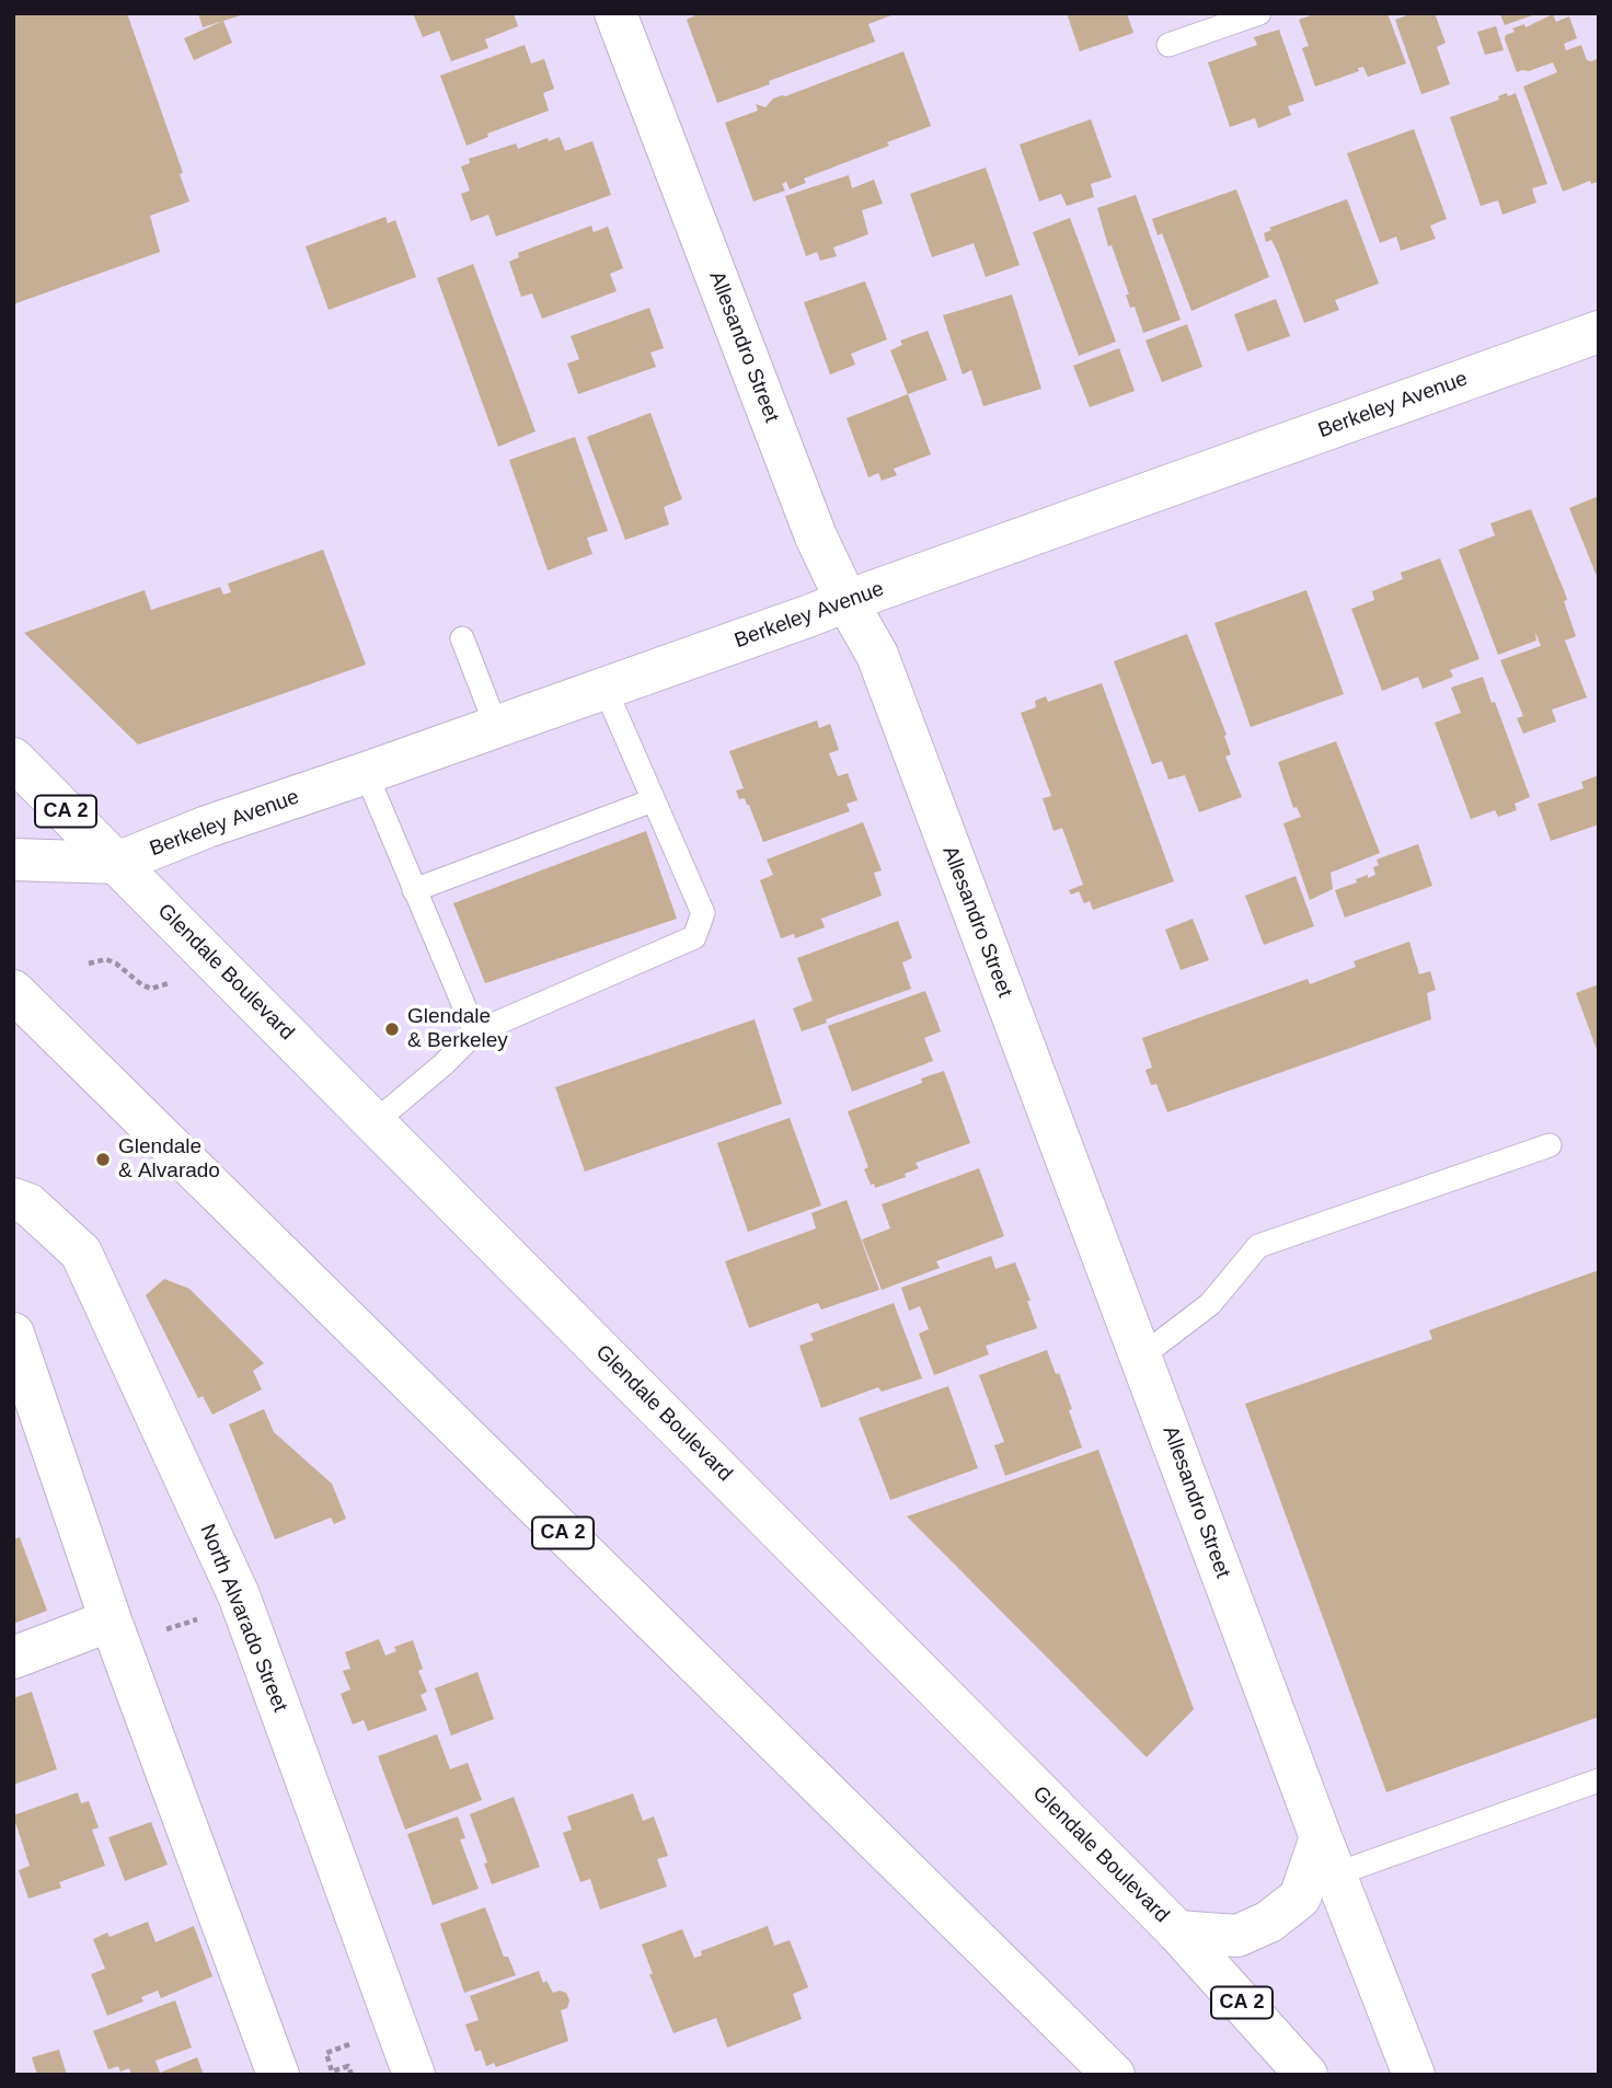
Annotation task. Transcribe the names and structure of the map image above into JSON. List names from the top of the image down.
{
  "streets": {
    "street": [
      "Allesandro Street",
      "Berkeley Avenue",
      "CA 2",
      "Glendale Boulevard",
      "North Alvarado Street"
    ]
  },
  "crossings": [
    ["Allesandro Street", "Berkeley Avenue"],
    ["Berkeley Avenue", "Glendale Boulevard"]
  ],
  "places": ["Glendale & Berkeley", "Glendale & Alvarado"]
}
